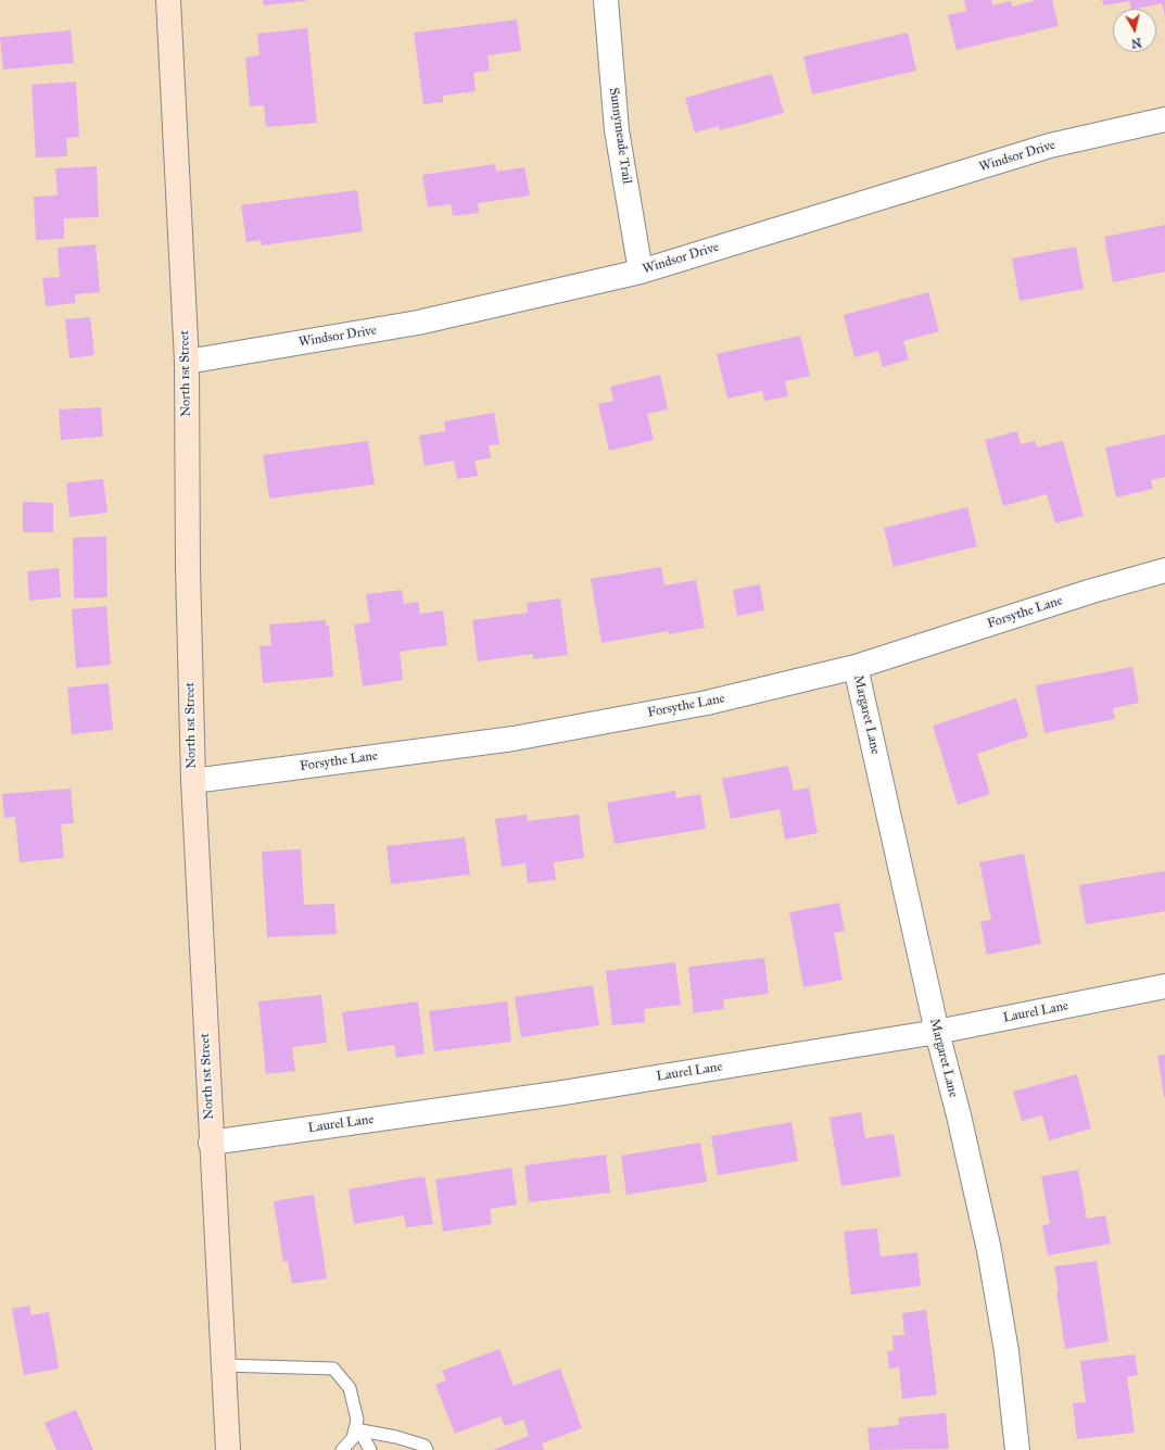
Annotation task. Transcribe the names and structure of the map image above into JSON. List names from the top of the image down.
{
  "streets": {
    "street": [
      "Sunnymeade Trail",
      "Windsor Drive",
      "North 1st Street",
      "Forsythe Lane",
      "Margaret Lane",
      "Laurel Lane"
    ]
  },
  "crossings": [
    ["Sunnymeade Trail", "Windsor Drive"],
    ["Windsor Drive", "North 1st Street"],
    ["North 1st Street", "Forsythe Lane"],
    ["North 1st Street", "Laurel Lane"],
    ["Forsythe Lane", "Margaret Lane"],
    ["Margaret Lane", "Laurel Lane"]
  ],
  "north": "bottom"
}
